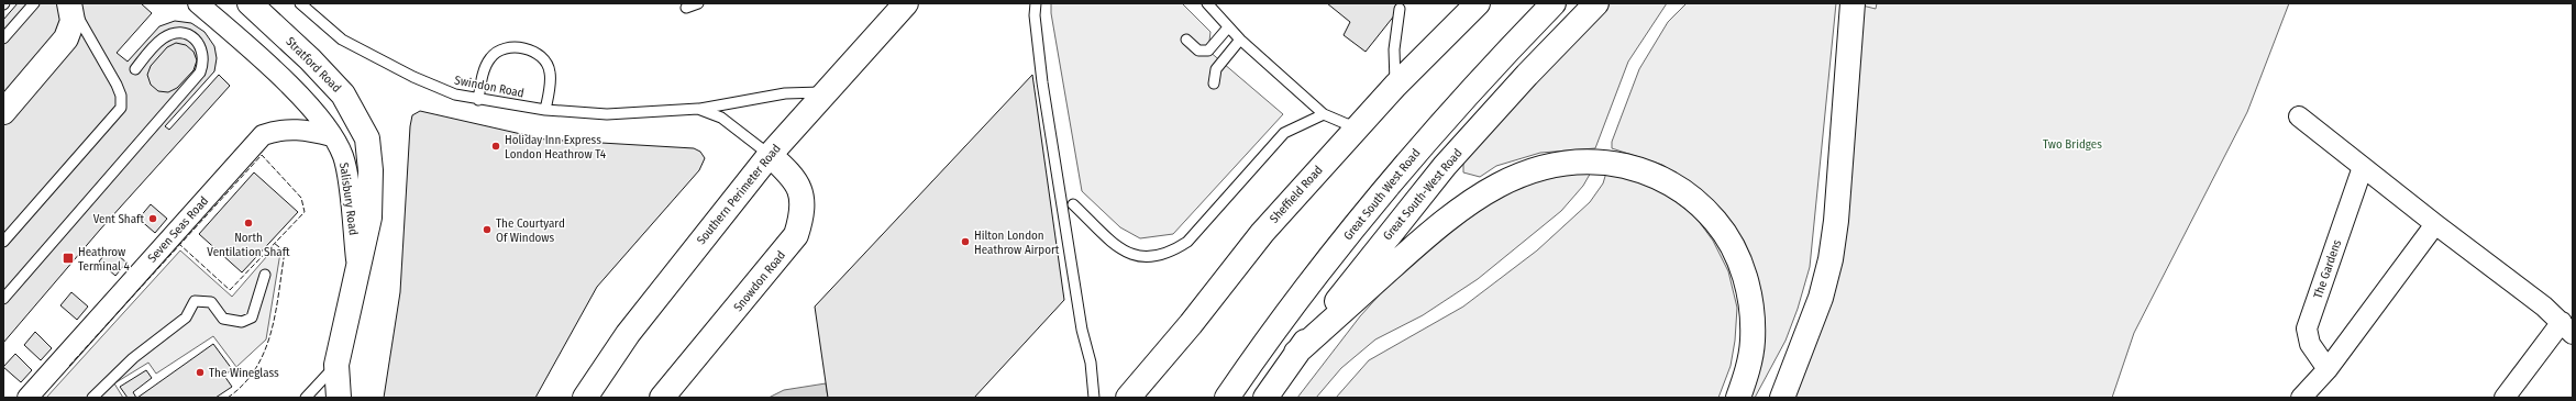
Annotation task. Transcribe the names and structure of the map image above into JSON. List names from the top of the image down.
{
  "streets": {
    "main road": [
      "Stratford Road",
      "Southern Perimeter Road",
      "Sheffield Road",
      "Great South West Road",
      "Great South-West Road",
      "Salisbury Road",
      "Snowdon Road"
    ],
    "street": ["Seven Seas Road", "The Gardens"],
    "lane": ["Swindon Road"]
  },
  "crossings": [
    ["Stratford Road", "Salisbury Road"],
    ["Swindon Road", "Southern Perimeter Road"],
    ["Swindon Road", "Snowdon Road"],
    ["Southern Perimeter Road", "Snowdon Road"],
    ["Salisbury Road", "Seven Seas Road"]
  ],
  "parks": ["Two Bridges"],
  "places": {
    "other": [
      "Holiday Inn Express London Heathrow T4",
      "Vent Shaft",
      "North Ventilation Shaft",
      "The Courtyard Of Windows",
      "Hilton London Heathrow Airport",
      "The Wineglass"
    ],
    "transit": ["Heathrow Terminal 4"]
  }
}
